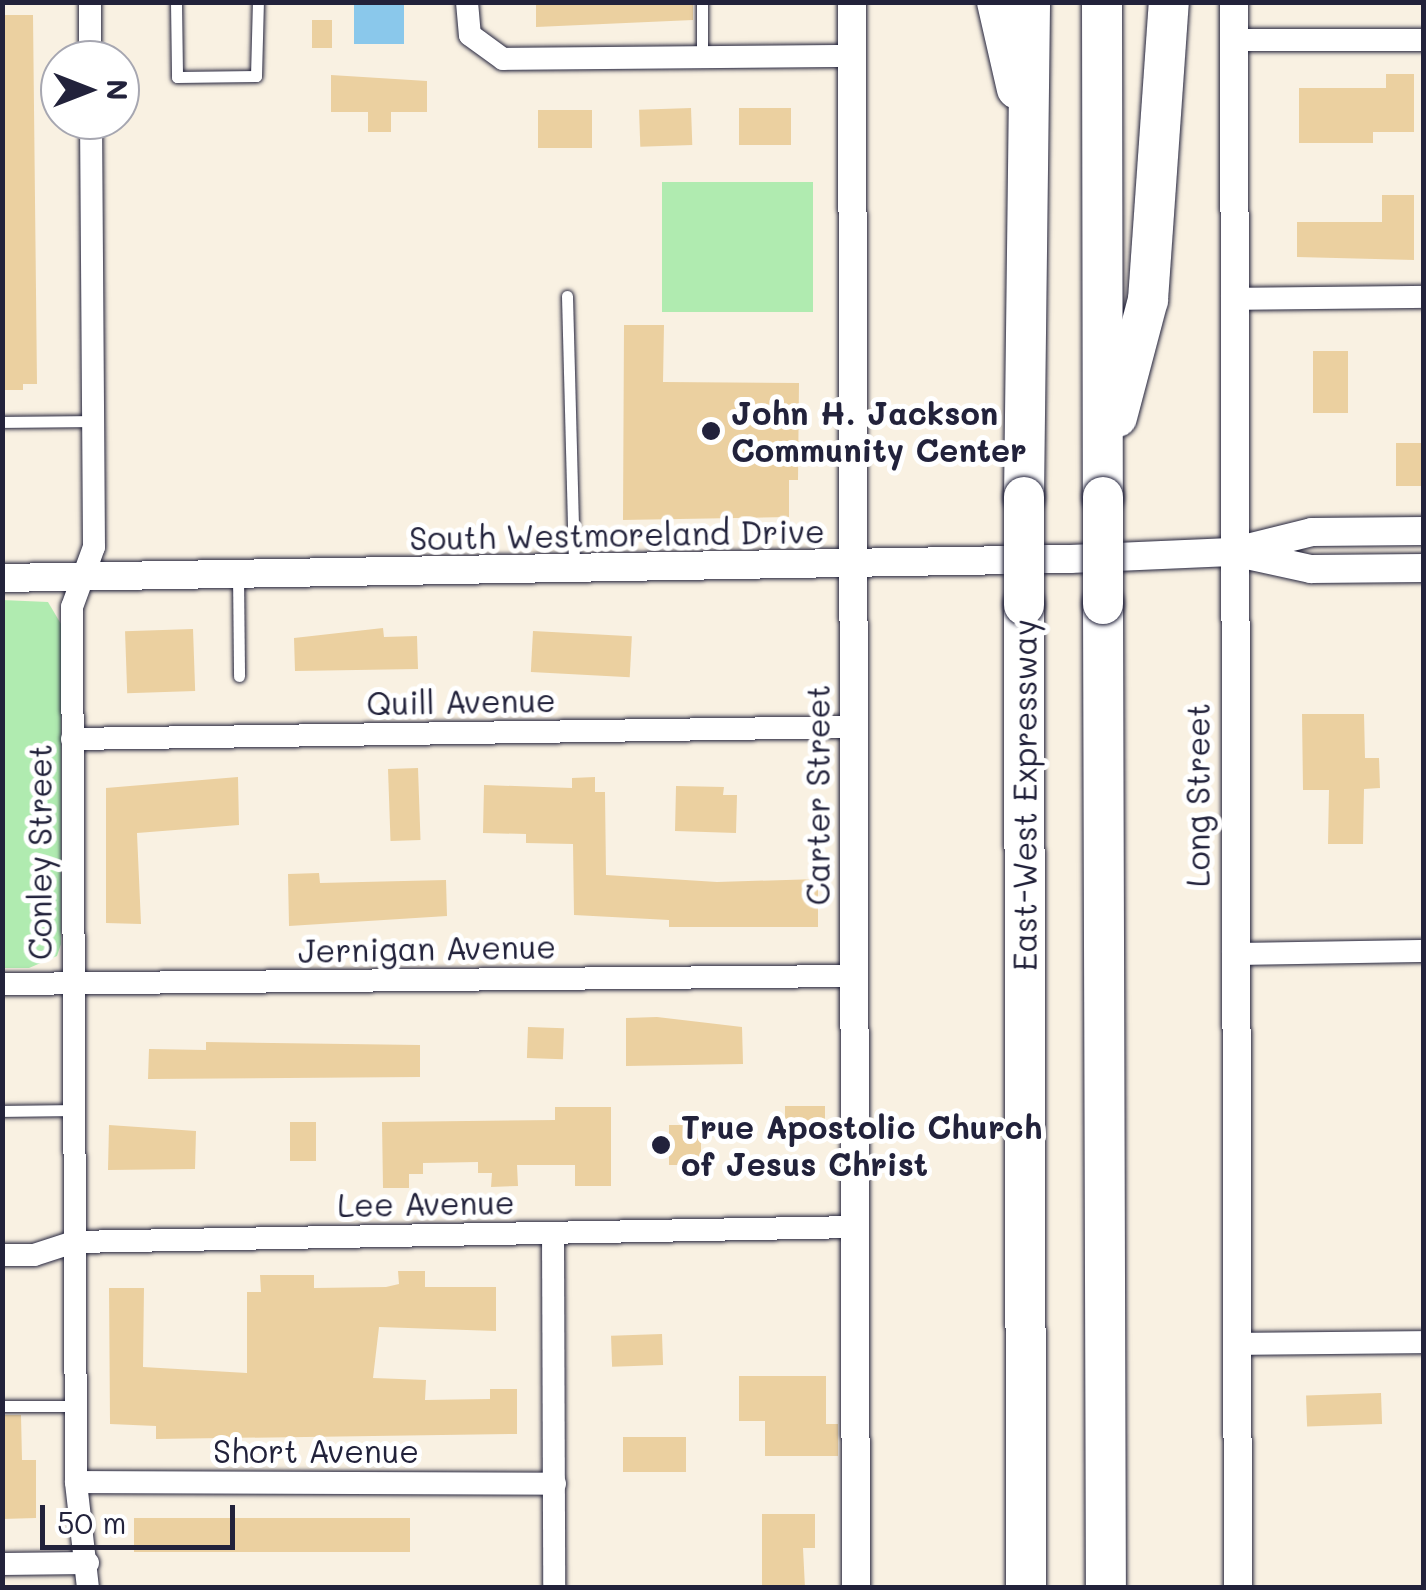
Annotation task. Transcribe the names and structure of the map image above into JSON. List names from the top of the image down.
{
  "streets": {
    "highway": ["East-West Expressway"],
    "street": [
      "South Westmoreland Drive",
      "Quill Avenue",
      "Carter Street",
      "Long Street",
      "Conley Street",
      "Jernigan Avenue",
      "Lee Avenue",
      "Short Avenue"
    ]
  },
  "crossings": [
    ["South Westmoreland Drive", "Carter Street"],
    ["South Westmoreland Drive", "Long Street"],
    ["South Westmoreland Drive", "Conley Street"],
    ["Quill Avenue", "Carter Street"],
    ["Quill Avenue", "Conley Street"],
    ["Carter Street", "Jernigan Avenue"],
    ["Carter Street", "Lee Avenue"],
    ["Conley Street", "Jernigan Avenue"],
    ["Conley Street", "Lee Avenue"],
    ["Conley Street", "Short Avenue"]
  ],
  "places": ["John H. Jackson Community Center", "True Apostolic Church of Jesus Christ"],
  "scale_bar": "50 m",
  "north": "right"
}
